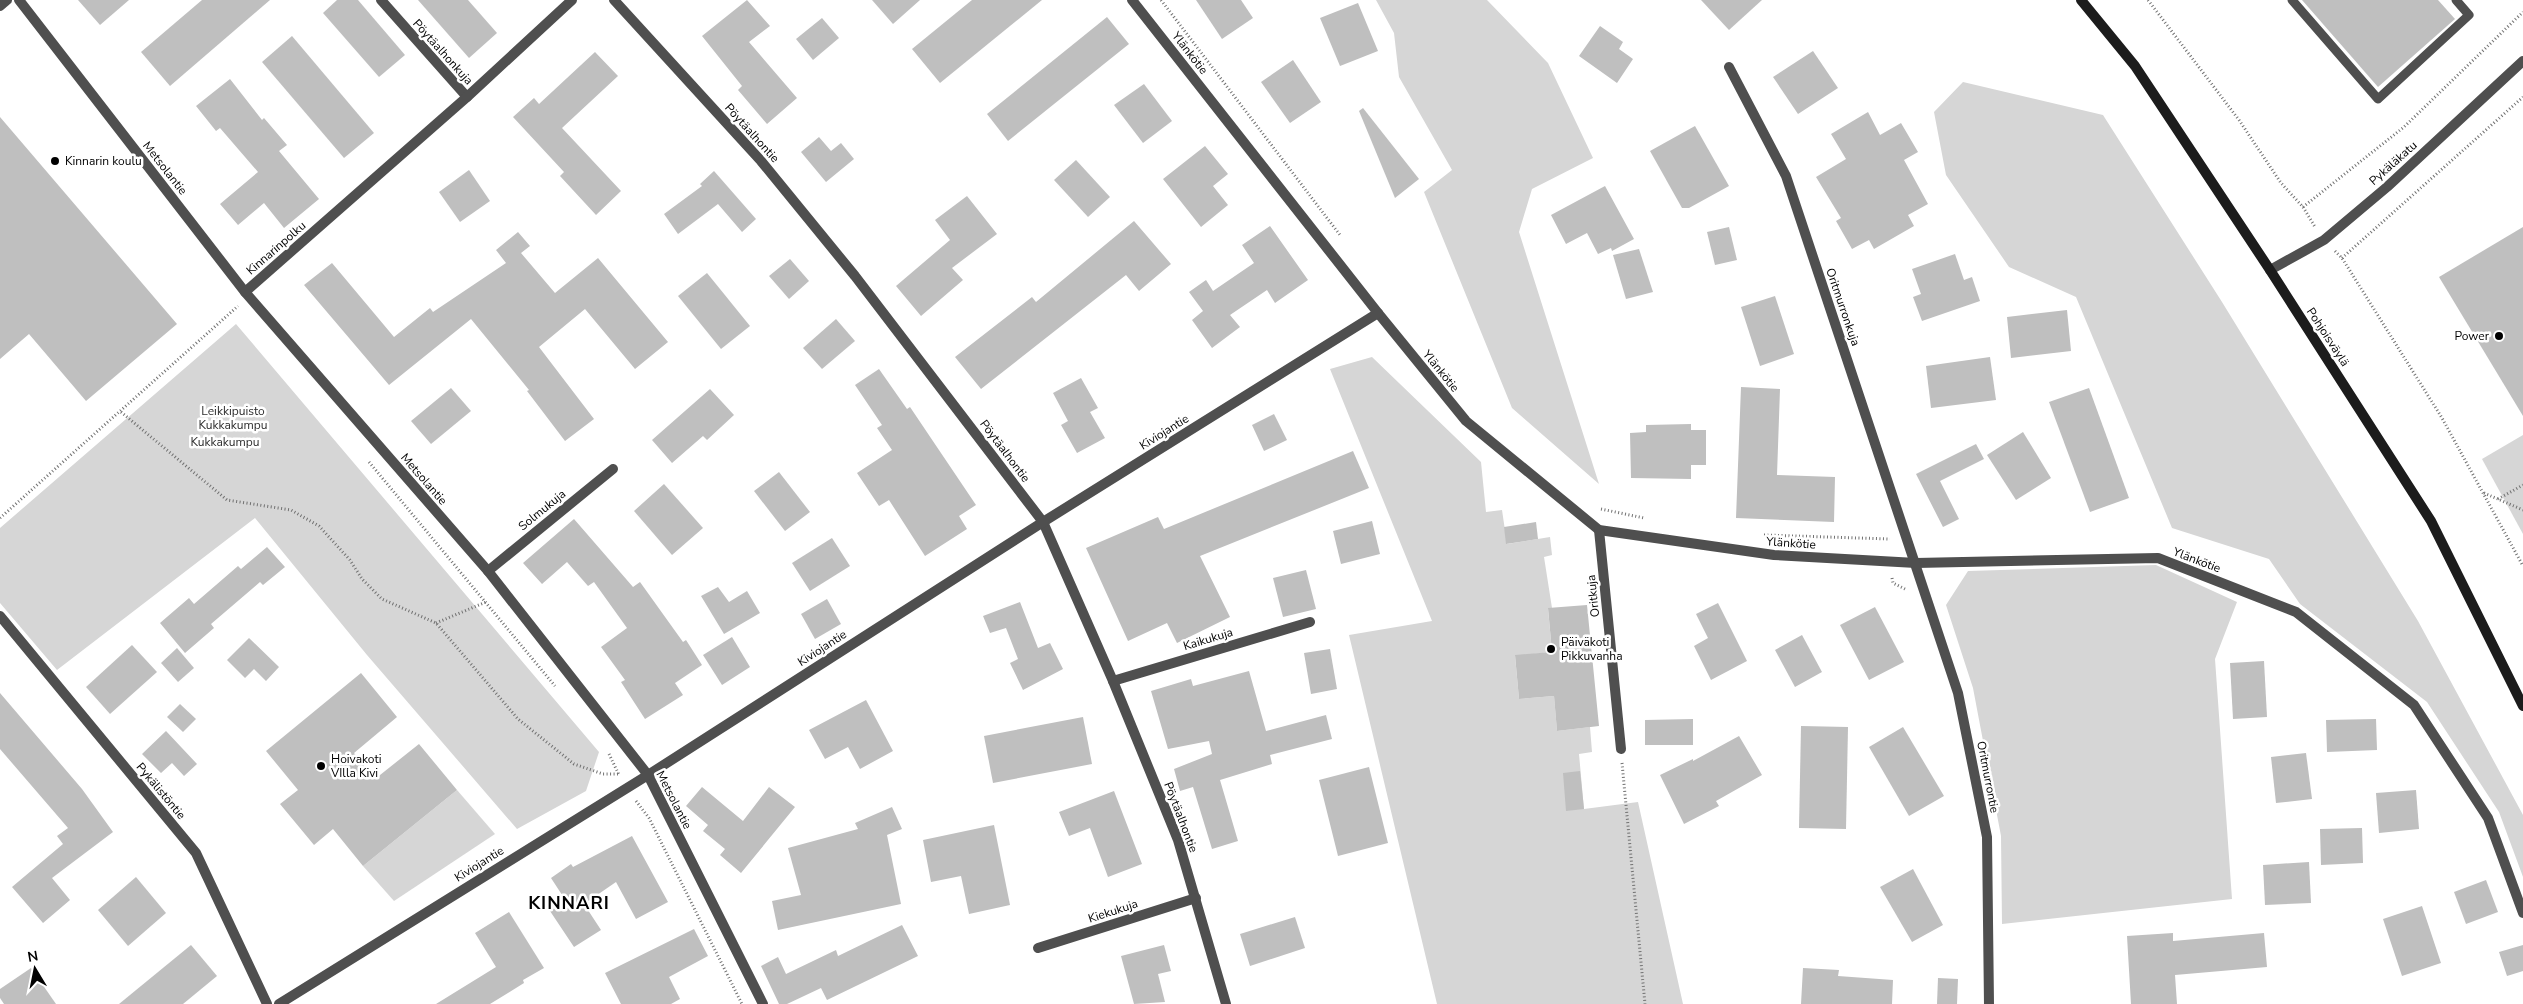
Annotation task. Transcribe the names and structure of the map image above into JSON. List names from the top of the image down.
{
  "streets": {
    "main road": ["Pohjoisväylä"],
    "street": [
      "Pöytäalhonkuja",
      "Ylänkötie",
      "Pöytäalhontie",
      "Pykäläkatu",
      "Metsolantie",
      "Kinnarinpolku",
      "Oritmurronkuja",
      "Kiviojantie",
      "Solmukuja",
      "Oritkuja",
      "Kaikukuja",
      "Oritmurrontie",
      "Pykälistöntie",
      "Kiekukuja"
    ]
  },
  "crossings": [
    ["Pöytäalhonkuja", "Kinnarinpolku"],
    ["Ylänkötie", "Oritmurronkuja"],
    ["Ylänkötie", "Kiviojantie"],
    ["Ylänkötie", "Oritkuja"],
    ["Ylänkötie", "Oritmurrontie"],
    ["Pöytäalhontie", "Kiviojantie"],
    ["Pöytäalhontie", "Kaikukuja"],
    ["Pöytäalhontie", "Kiekukuja"],
    ["Pykäläkatu", "Pohjoisväylä"],
    ["Metsolantie", "Kinnarinpolku"],
    ["Metsolantie", "Kiviojantie"],
    ["Metsolantie", "Solmukuja"],
    ["Oritmurronkuja", "Oritmurrontie"]
  ],
  "districts": ["KINNARI"],
  "parks": ["Leikkipuisto Kukkakumpu", "Kukkakumpu"],
  "places": [
    "Kinnarin koulu",
    "Power",
    "Päiväkoti Pikkuvanha",
    "Hoivakoti VIlla Kivi"
  ],
  "north": "top"
}
